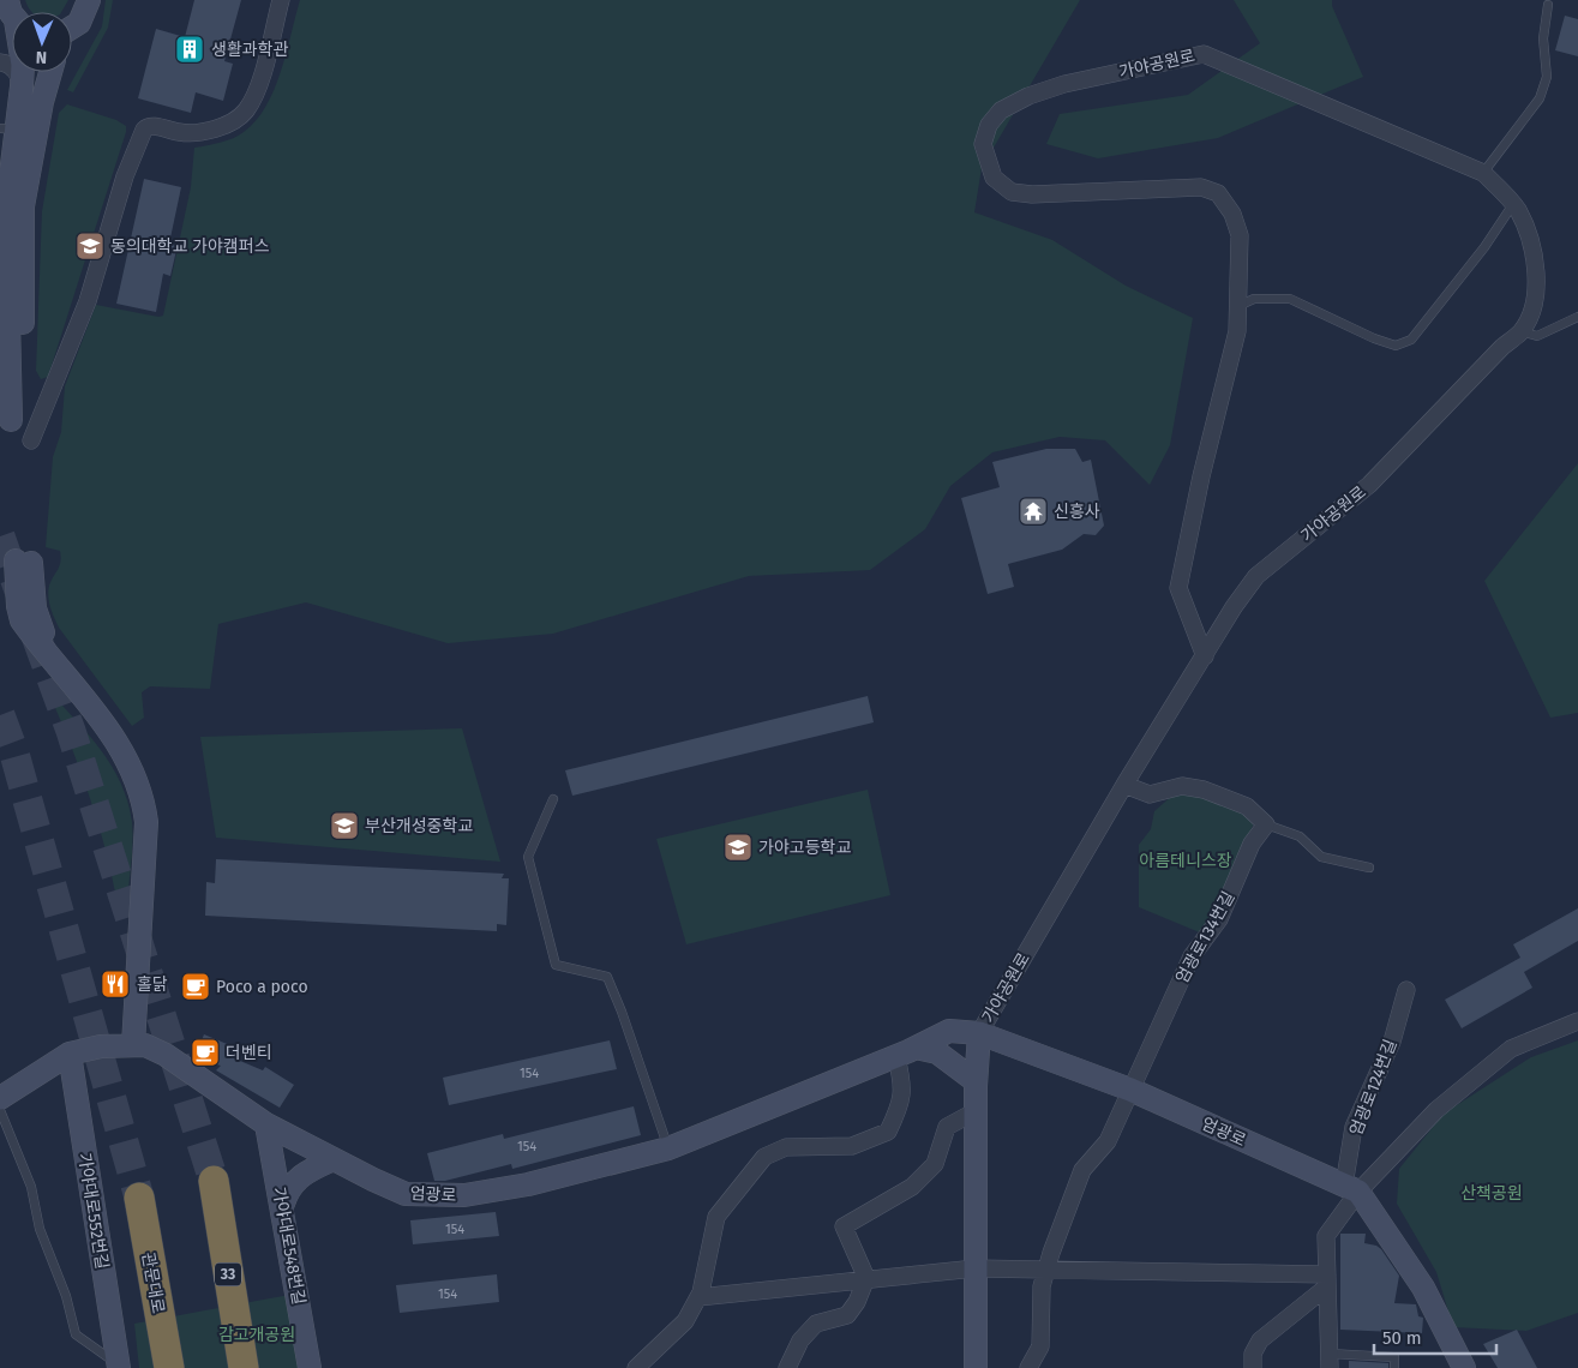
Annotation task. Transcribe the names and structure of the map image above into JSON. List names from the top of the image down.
{
  "streets": {
    "highway": ["33", "관문대로"],
    "street": [
      "가야공원로",
      "엄광로134번길",
      "엄광로124번길",
      "엄광로",
      "가야대로552번길",
      "가야대로548번길"
    ]
  },
  "crossings": [
    ["가야공원로", "엄광로"],
    ["엄광로134번길", "엄광로"],
    ["엄광로124번길", "엄광로"],
    ["엄광로", "가야대로548번길"]
  ],
  "parks": ["아름테니스장", "산책공원", "감고개공원"],
  "places": {
    "building": ["생활과학관"],
    "school or university": ["동의대학교 가야캠퍼스", "부산개성중학교", "가야고등학교"],
    "temple": ["신흥사"],
    "restaurant": ["홀닭"],
    "cafe": ["Poco a poco", "더벤티"]
  },
  "house_numbers": [
    "154",
    "154",
    "154",
    "154"
  ],
  "scale_bar": "50 m",
  "north": "bottom"
}
